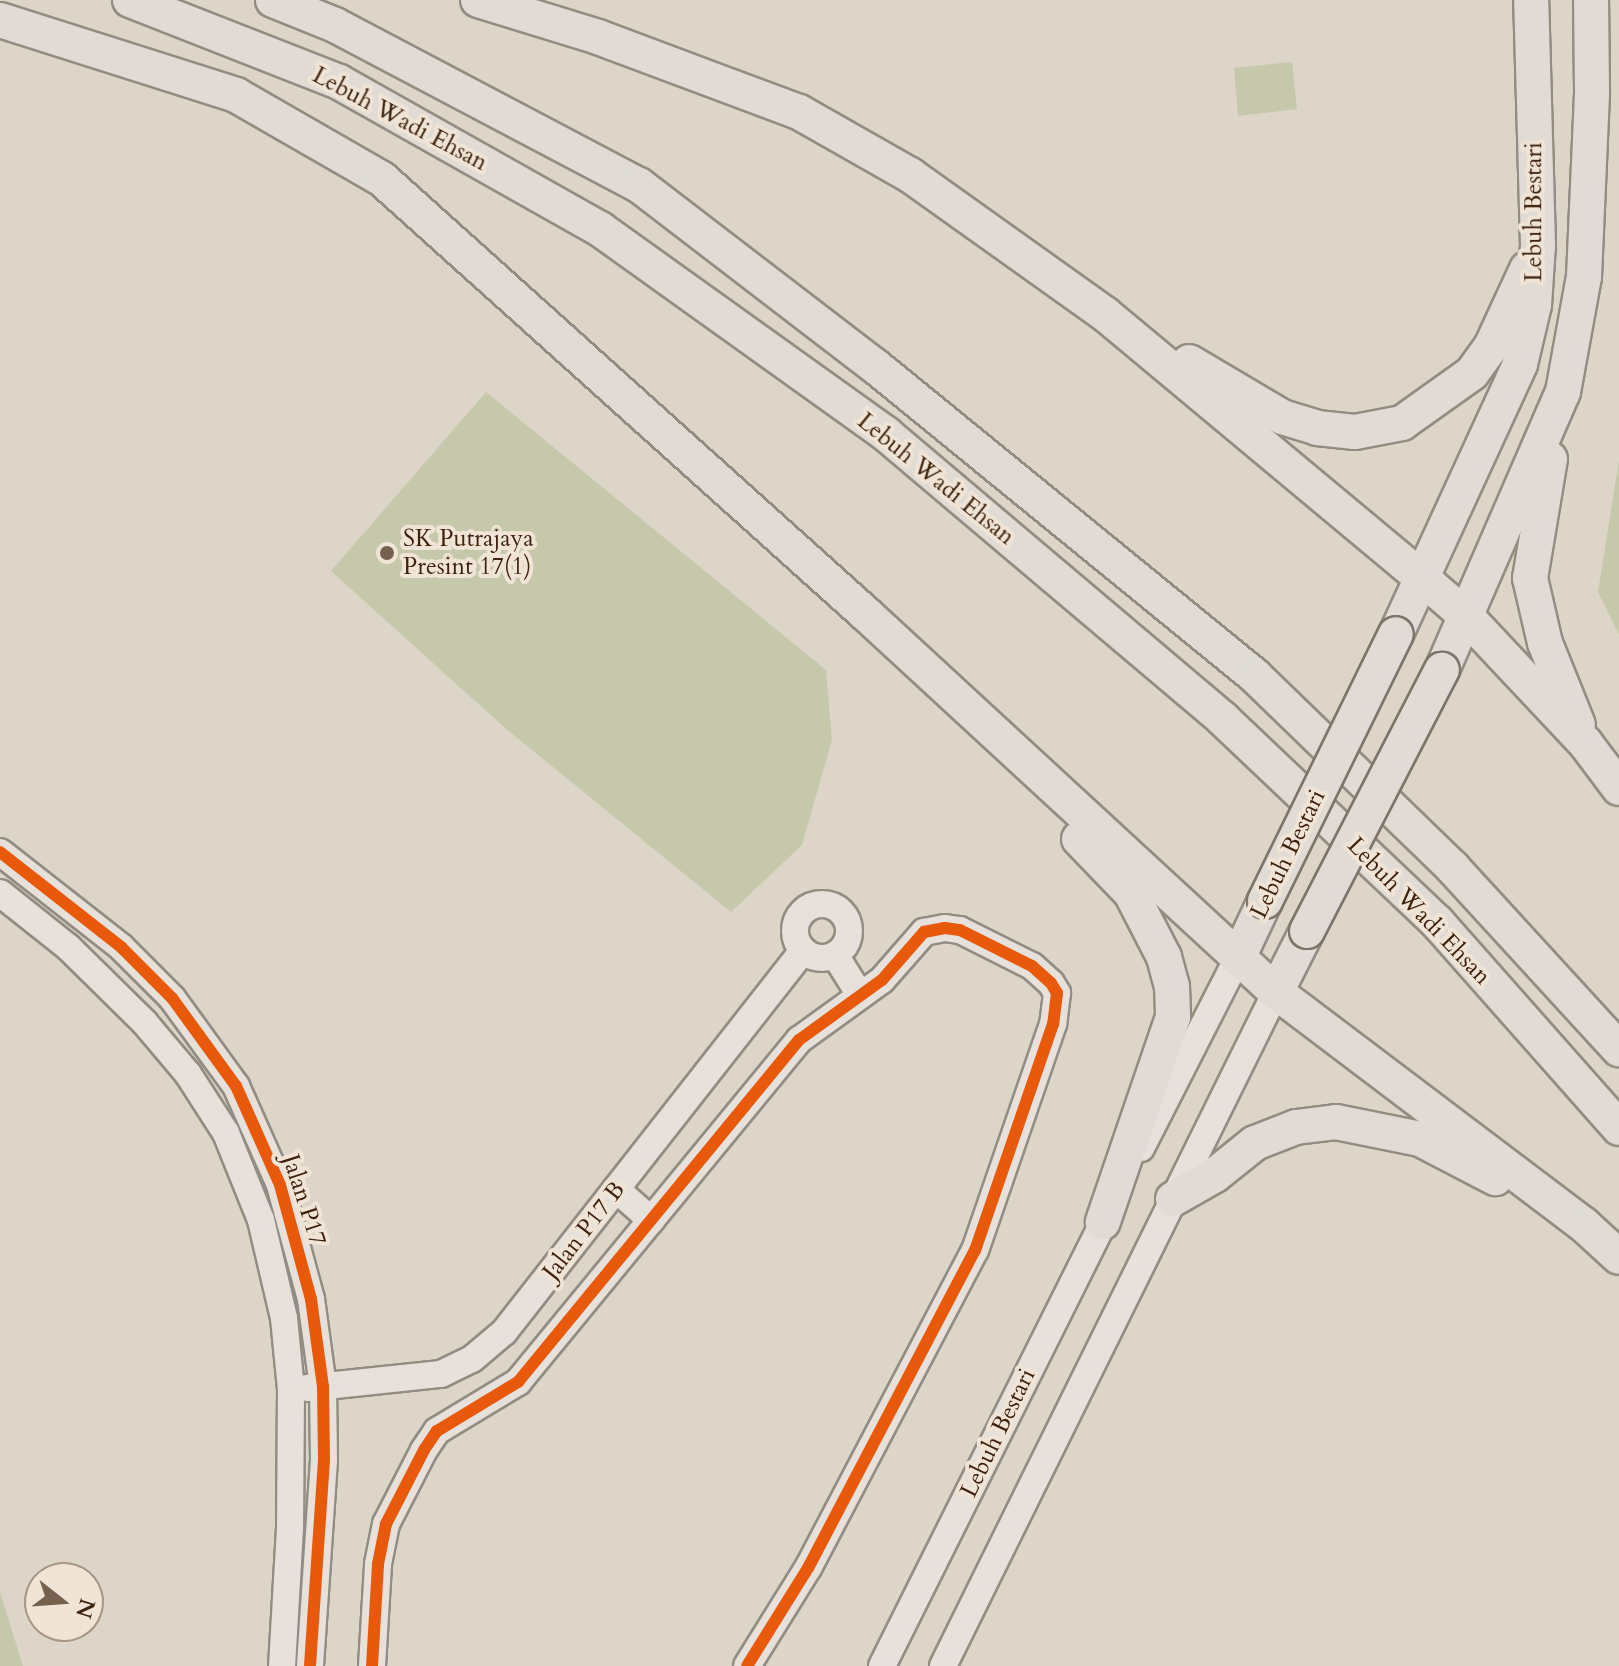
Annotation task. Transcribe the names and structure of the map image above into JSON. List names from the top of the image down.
{
  "streets": {
    "main road": ["Lebuh Wadi Ehsan", "Lebuh Bestari"],
    "street": ["Jalan P17", "Jalan P17 B"]
  },
  "crossings": [
    ["Jalan P17", "Jalan P17 B"]
  ],
  "places": ["SK Putrajaya Presint 17(1)"],
  "north": "right"
}
